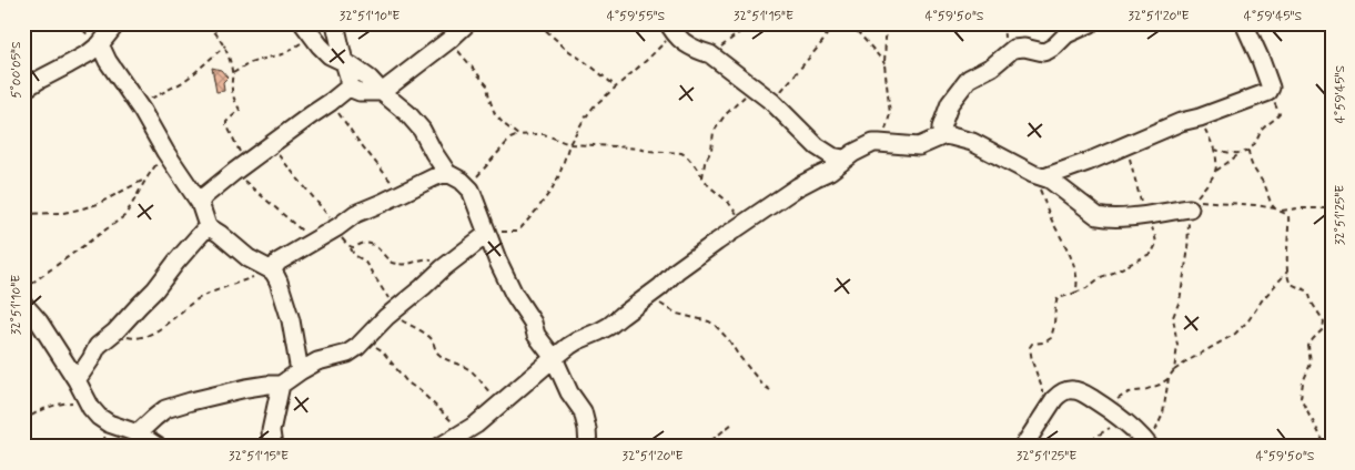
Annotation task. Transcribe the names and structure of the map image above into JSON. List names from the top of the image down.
{
  "coordinates": [
    "32°51'10\"E",
    "4°59'55\"S",
    "32°51'15\"E",
    "4°59'50\"S",
    "32°51'20\"E",
    "4°59'45\"S",
    "5°00'05\"S",
    "32°51'25\"E"
  ]
}
